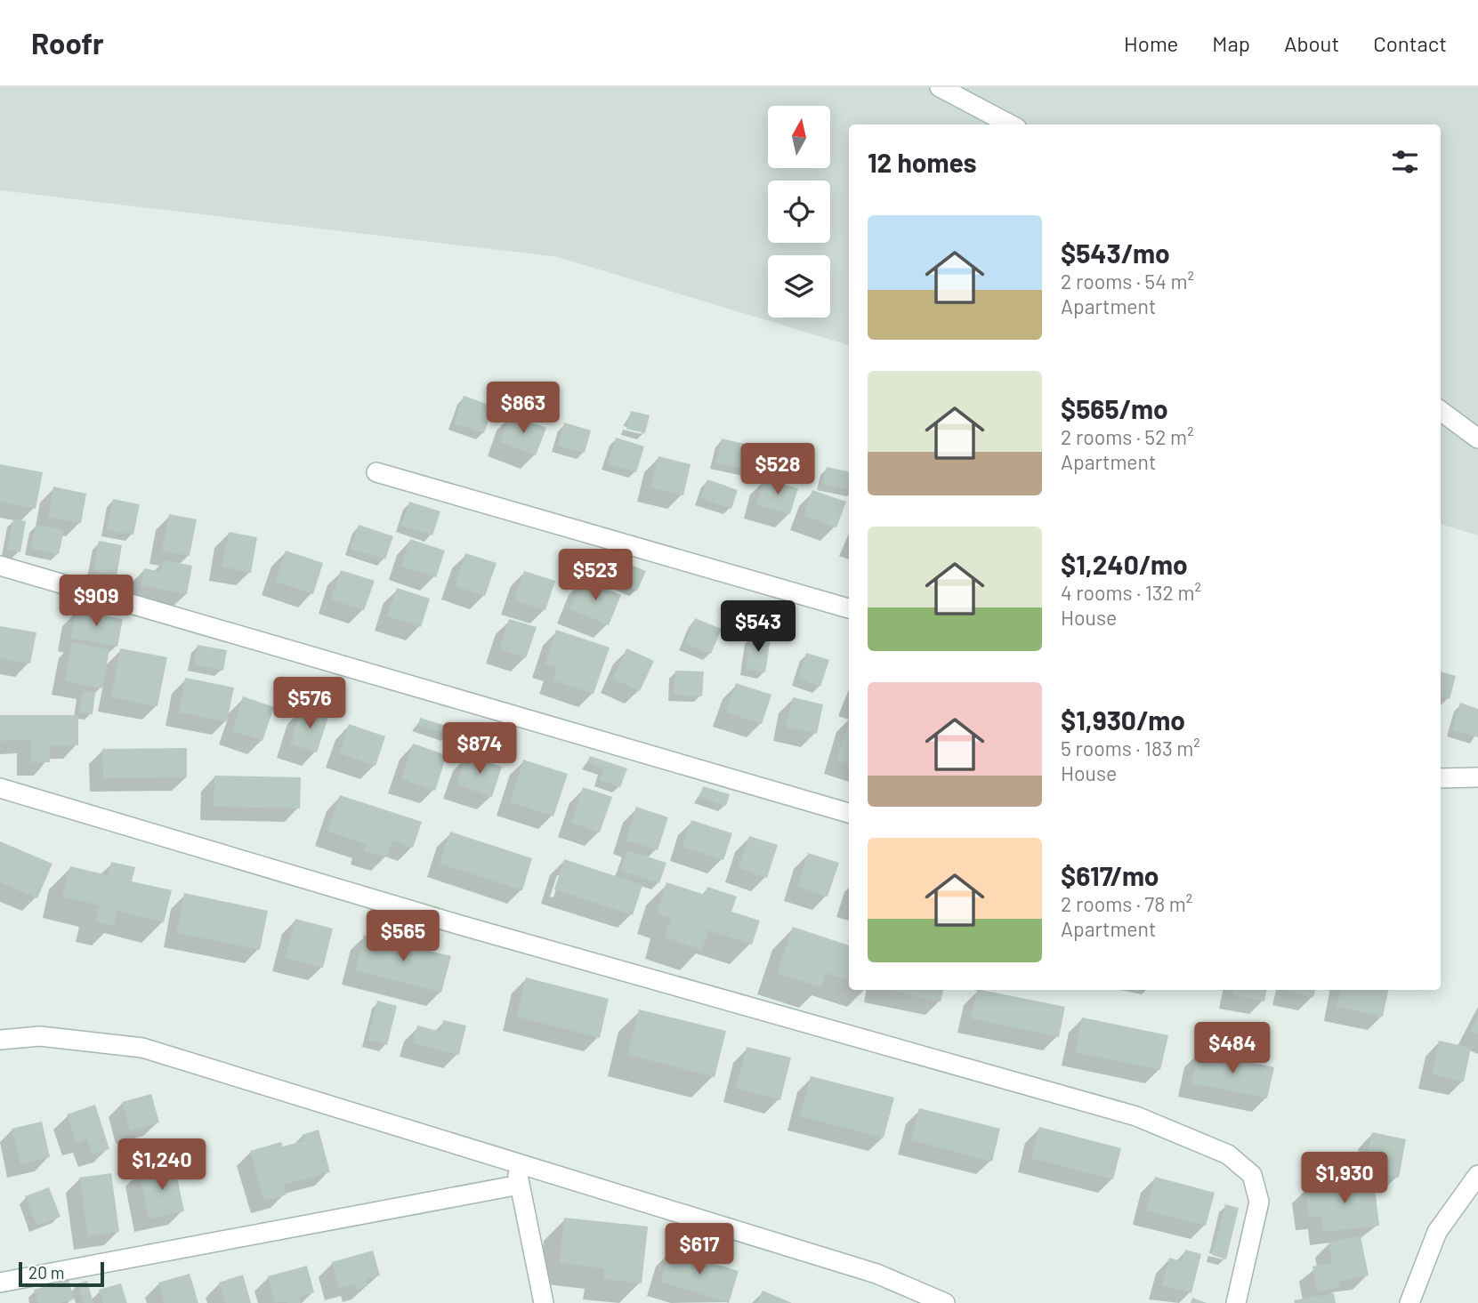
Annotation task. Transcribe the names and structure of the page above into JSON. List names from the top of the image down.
{
  "scale_bar": "20 m",
  "north": "top",
  "page": {
    "header": "Roofr",
    "nav": [
      "Home",
      "Map",
      "About",
      "Contact"
    ],
    "heading": "12 homes",
    "list": [
      {
        "name": "$543/mo",
        "note": "2 rooms · 54 m² · Apartment"
      },
      {
        "name": "$565/mo",
        "note": "2 rooms · 52 m² · Apartment"
      },
      {
        "name": "$1,240/mo",
        "note": "4 rooms · 132 m² · House"
      },
      {
        "name": "$1,930/mo",
        "note": "5 rooms · 183 m² · House"
      },
      {
        "name": "$617/mo",
        "note": "2 rooms · 78 m² · Apartment"
      }
    ],
    "price": [
      "$863",
      "$528",
      "$523",
      "$909",
      "$543",
      "$576",
      "$874",
      "$565",
      "$484",
      "$1,240",
      "$1,930",
      "$617"
    ],
    "scale": "20 m"
  }
}
